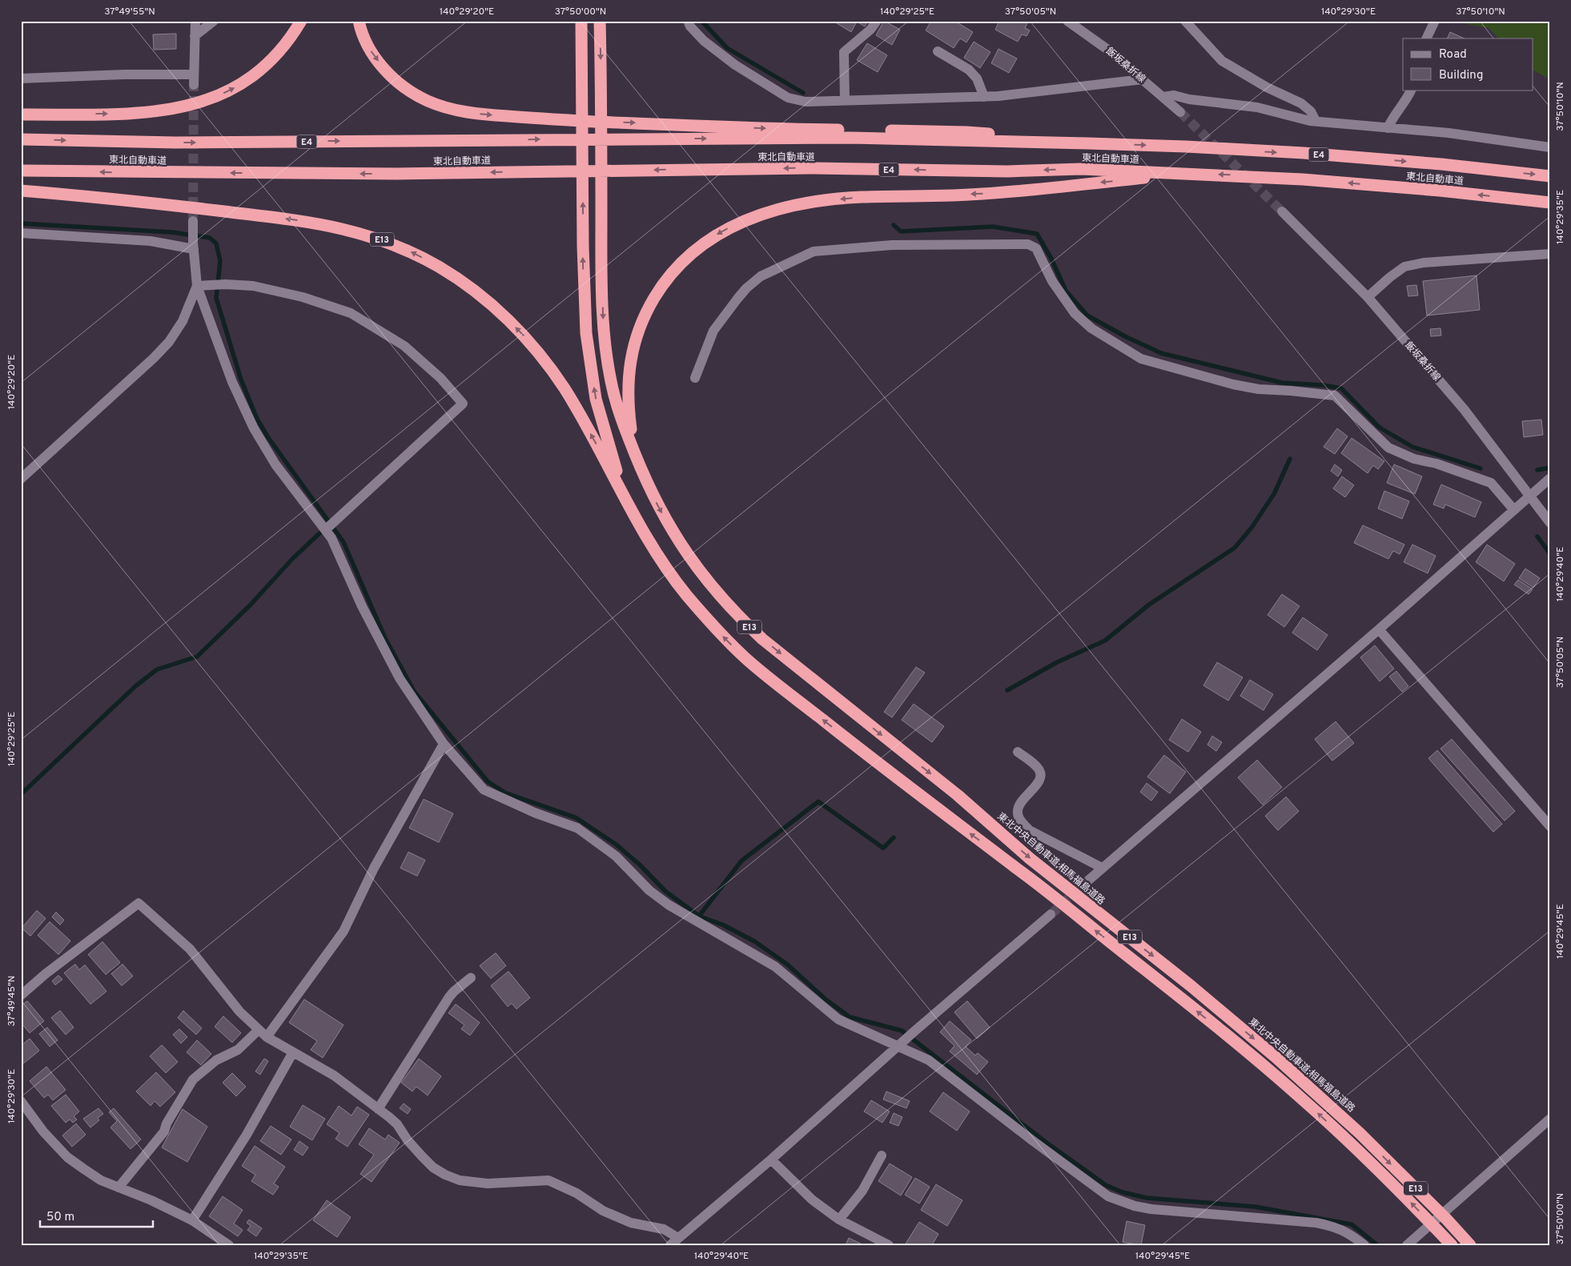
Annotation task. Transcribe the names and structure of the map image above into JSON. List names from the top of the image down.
{
  "streets": {
    "highway": [
      "E4",
      "東北自動車道",
      "E13",
      "東北中央自動車道;相馬福島道路"
    ],
    "street": ["飯坂桑折線"]
  },
  "crossings": [
    ["E13", "東北中央自動車道;相馬福島道路"]
  ],
  "legend": ["Road", "Building"],
  "scale_bar": "50 m",
  "coordinates": [
    "37°49'55\"N",
    "140°29'20\"E",
    "37°50'00\"N",
    "140°29'25\"E",
    "37°50'05\"N",
    "140°29'30\"E",
    "37°50'10\"N",
    "140°29'35\"E",
    "140°29'40\"E",
    "140°29'45\"E",
    "37°49'45\"N"
  ]
}
